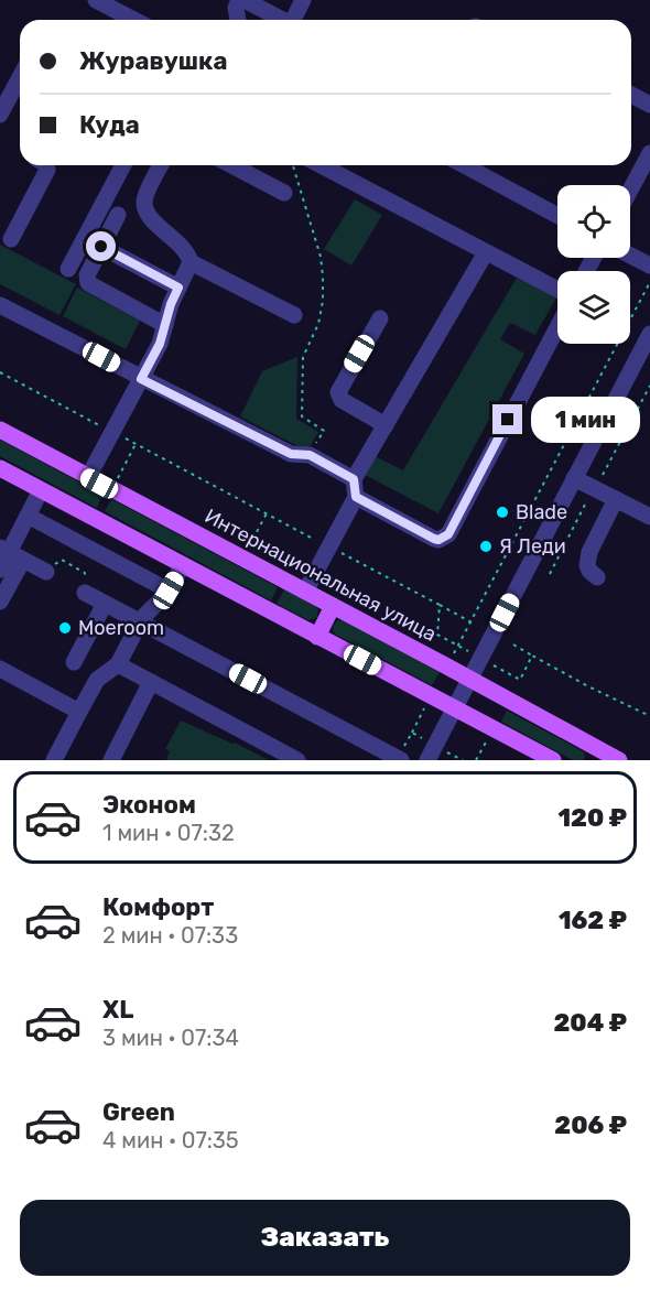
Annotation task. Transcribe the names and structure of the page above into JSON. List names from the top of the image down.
{
  "streets": {
    "main road": ["Интернациональная улица"]
  },
  "places": ["Blade", "Я Леди", "Moeroom"],
  "page": {
    "banner": ["Журавушка", "Куда"],
    "bubble": "1 мин",
    "list": [
      {
        "name": "Эконом",
        "note": "1 мин · 07:32",
        "value": "120 ₽"
      },
      {
        "name": "Комфорт",
        "note": "2 мин · 07:33",
        "value": "162 ₽"
      },
      {
        "name": "XL",
        "note": "3 мин · 07:34",
        "value": "204 ₽"
      },
      {
        "name": "Green",
        "note": "4 мин · 07:35",
        "value": "206 ₽"
      }
    ],
    "buttons": "Заказать"
  }
}
